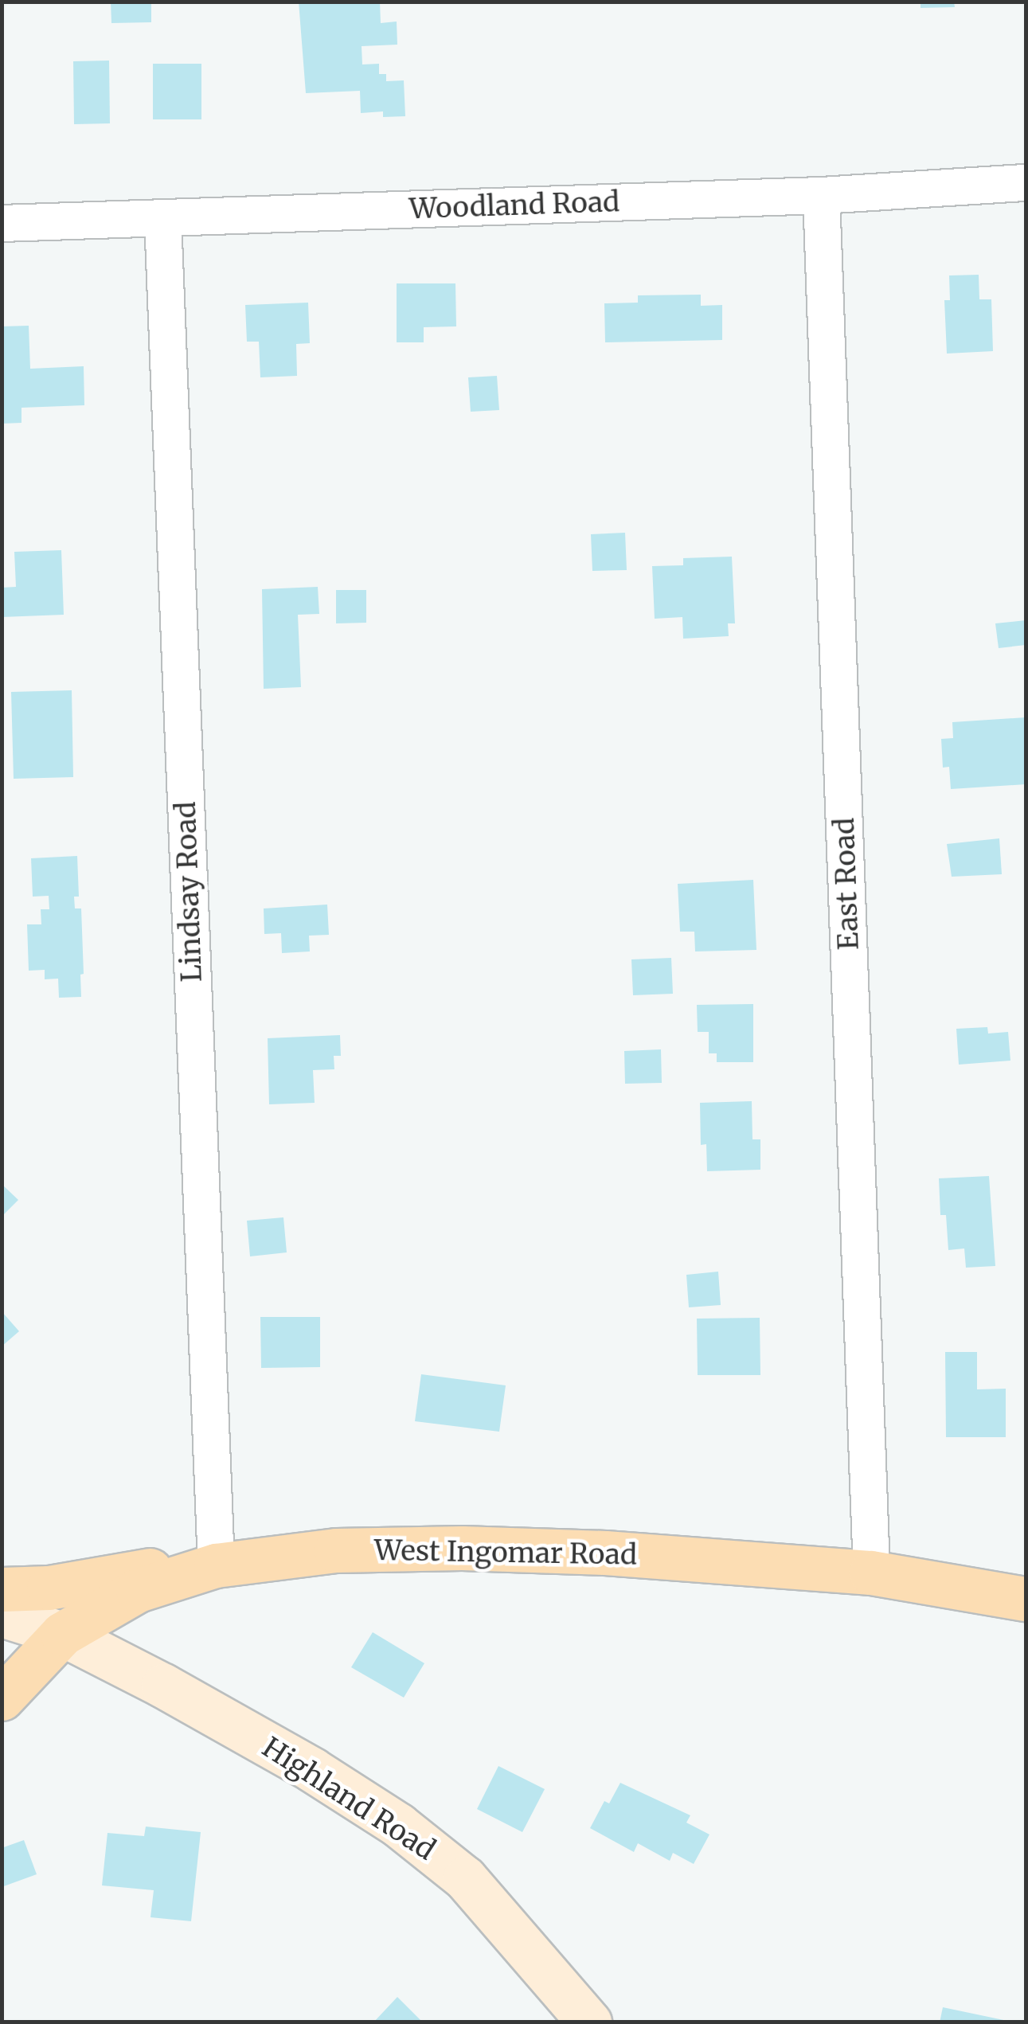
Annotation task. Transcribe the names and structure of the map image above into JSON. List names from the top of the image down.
{
  "streets": {
    "main road": ["West Ingomar Road"],
    "street": [
      "Woodland Road",
      "East Road",
      "Lindsay Road",
      "Highland Road"
    ]
  },
  "crossings": [
    ["Woodland Road", "East Road"],
    ["Woodland Road", "Lindsay Road"],
    ["East Road", "West Ingomar Road"],
    ["Lindsay Road", "West Ingomar Road"],
    ["West Ingomar Road", "Highland Road"]
  ]
}
